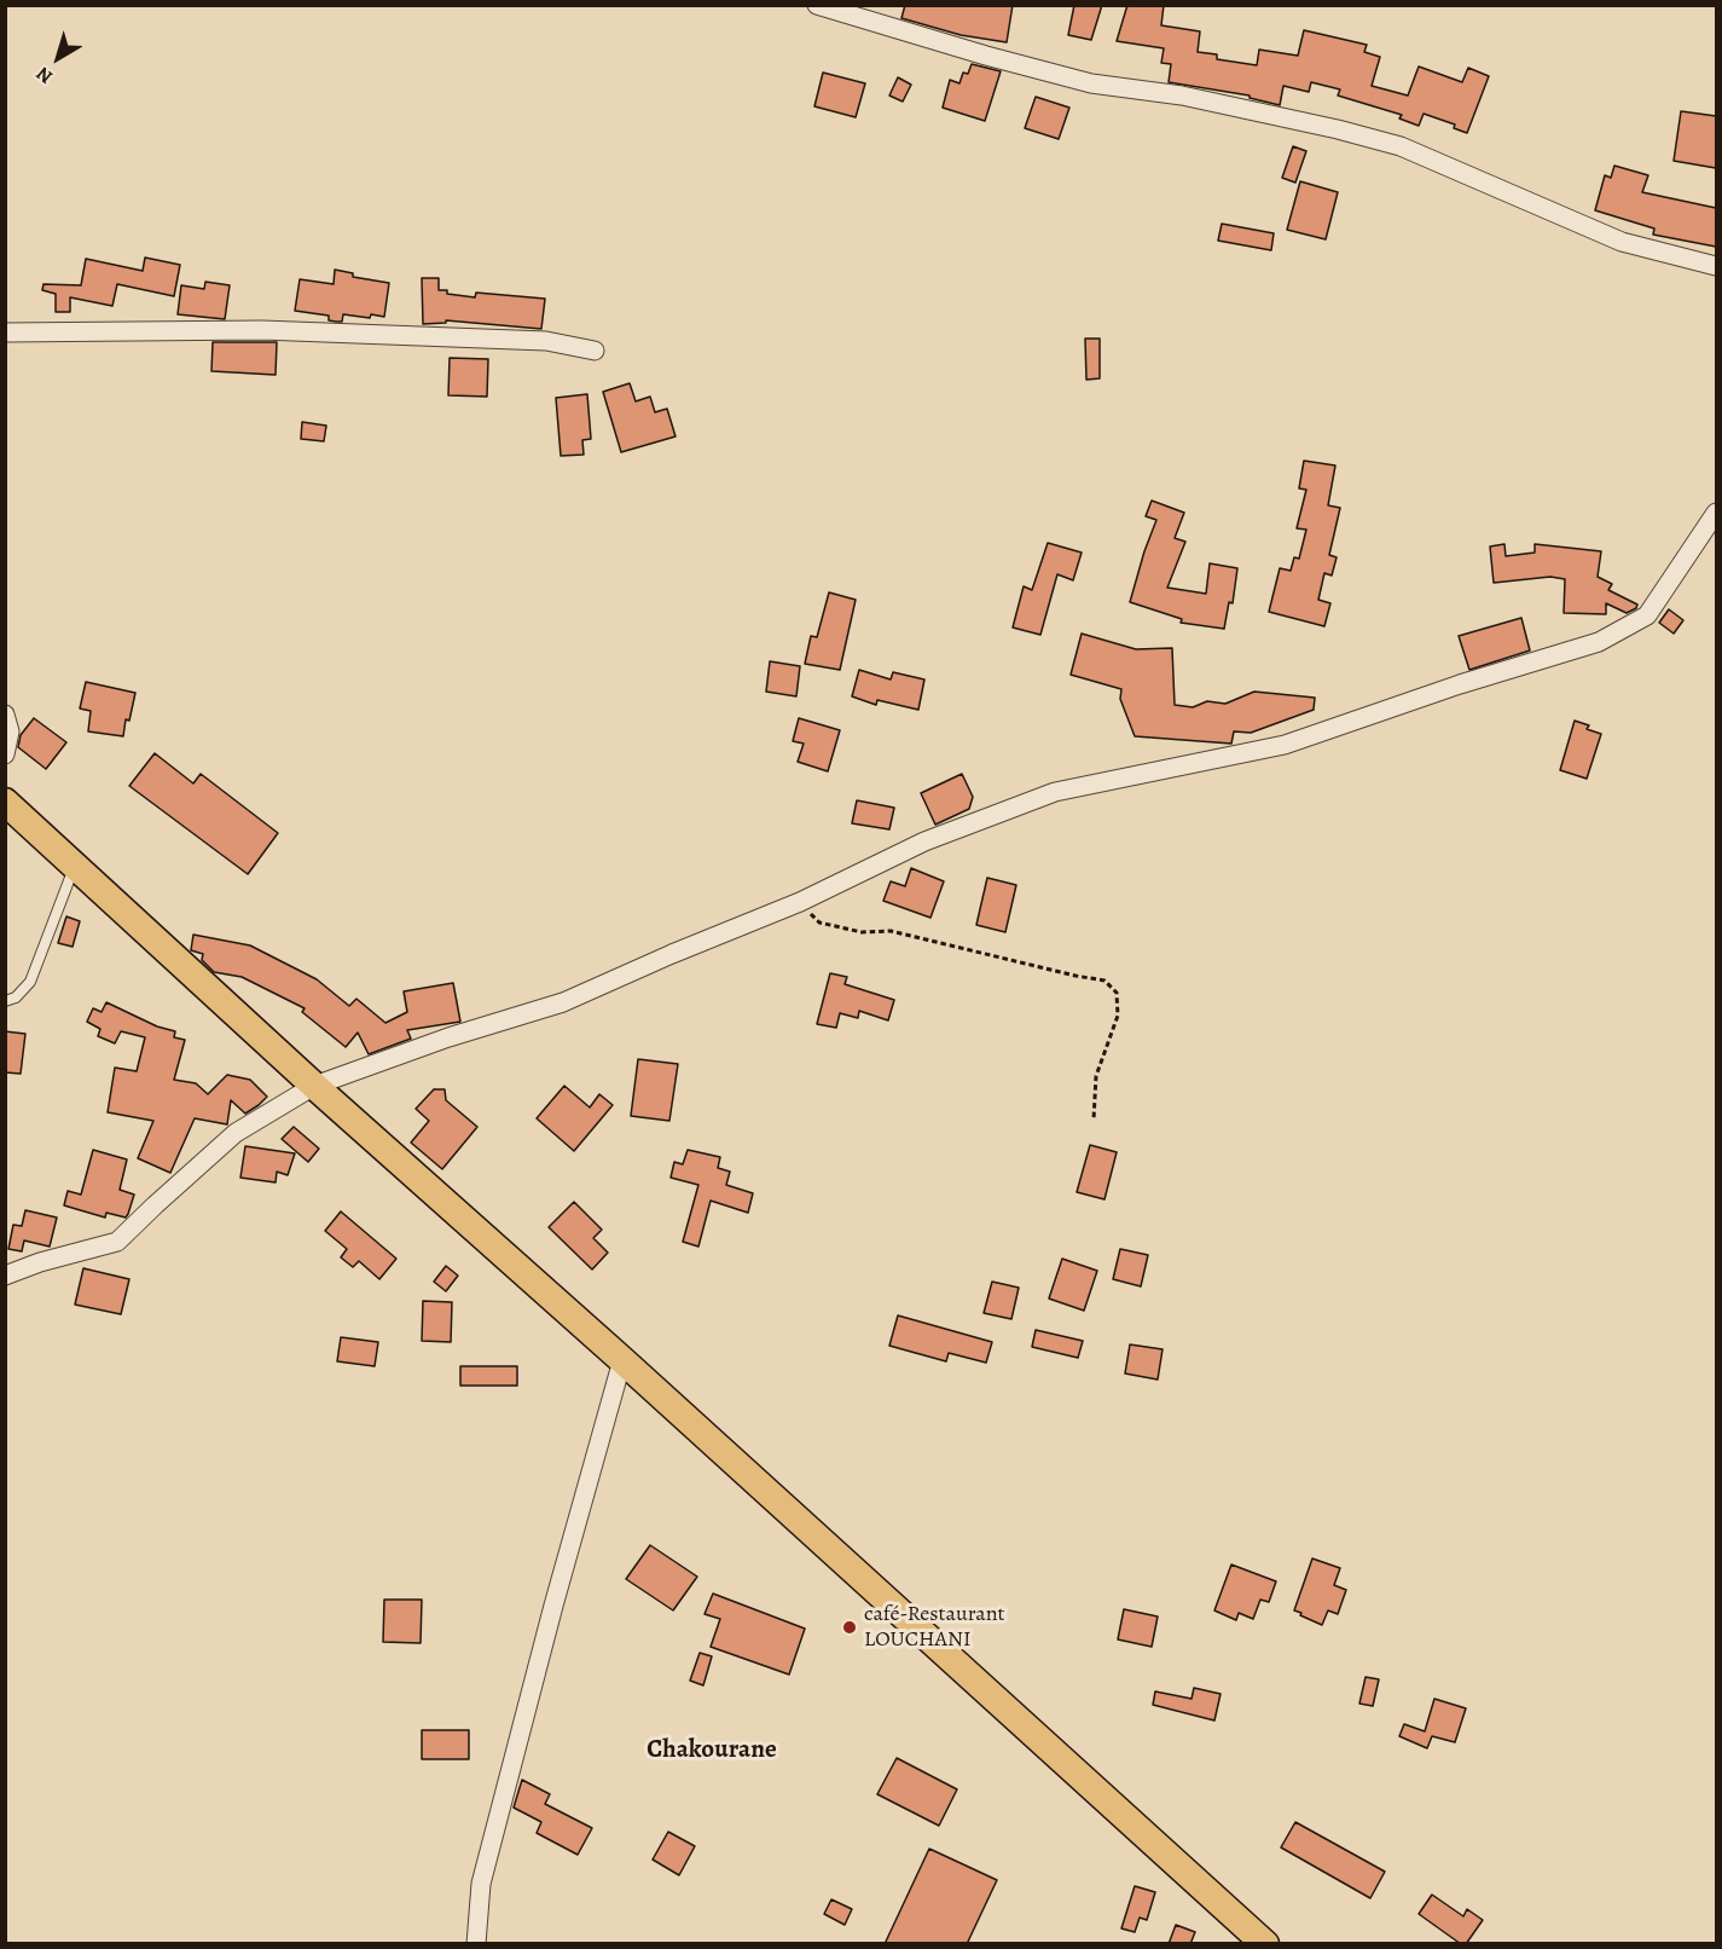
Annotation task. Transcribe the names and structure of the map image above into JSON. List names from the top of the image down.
{
  "districts": ["Chakourane"],
  "places": ["café-Restaurant LOUCHANI"],
  "north": "bottom left"
}
